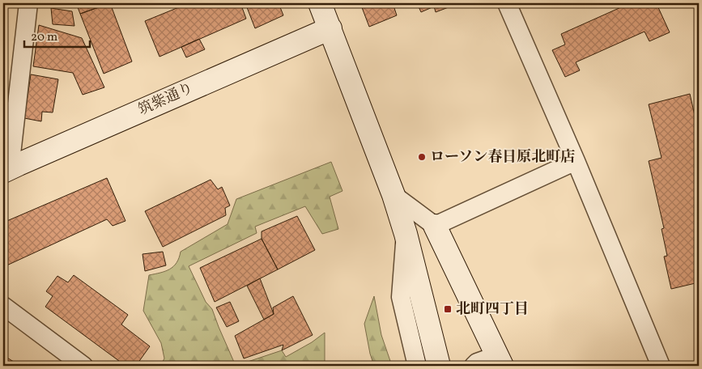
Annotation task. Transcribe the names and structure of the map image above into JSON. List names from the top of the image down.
{
  "streets": {
    "street": ["筑紫通り"]
  },
  "places": {
    "other": ["ローソン春日原北町店"],
    "transit": ["北町四丁目"]
  },
  "scale_bar": "20 m"
}
